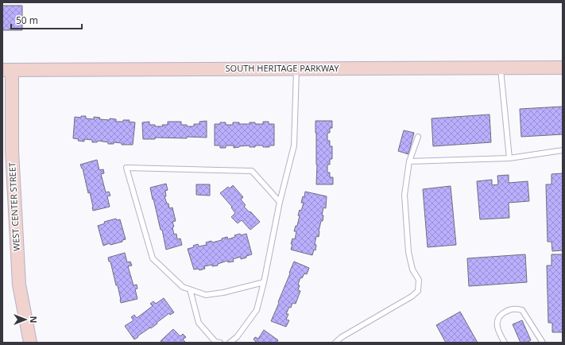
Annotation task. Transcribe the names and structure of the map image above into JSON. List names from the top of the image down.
{
  "streets": {
    "main road": ["SOUTH HERITAGE PARKWAY", "WEST CENTER STREET"]
  },
  "crossings": [
    ["SOUTH HERITAGE PARKWAY", "WEST CENTER STREET"]
  ],
  "scale_bar": "50 m",
  "north": "right"
}
